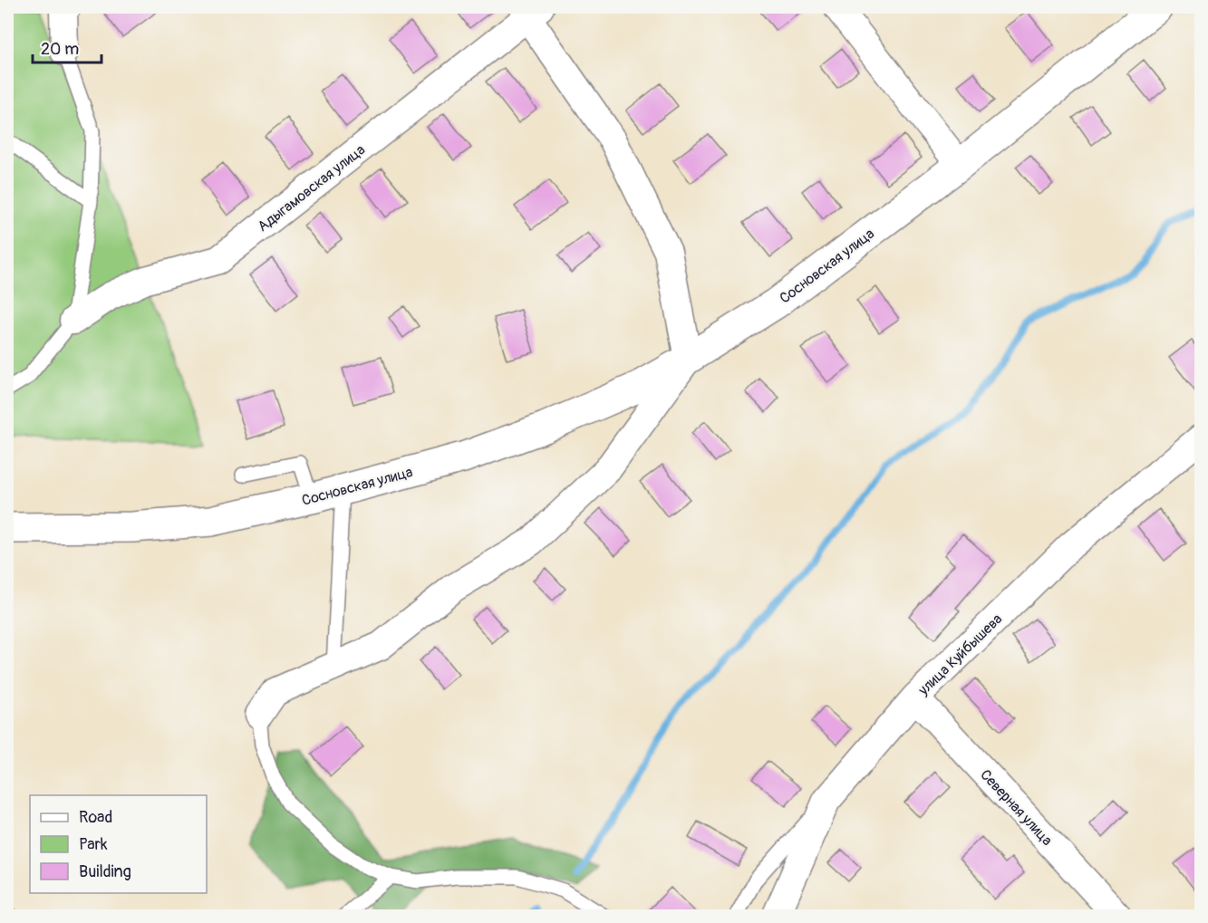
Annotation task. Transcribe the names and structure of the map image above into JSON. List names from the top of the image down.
{
  "streets": {
    "main road": ["Сосновская улица"],
    "street": ["Адыгамовская улица", "улица Куйбышева", "Северная улица"]
  },
  "crossings": [
    ["Адыгамовская улица", "Сосновская улица"],
    ["улица Куйбышева", "Северная улица"]
  ],
  "legend": ["Road", "Park", "Building"],
  "scale_bar": "20 m"
}
